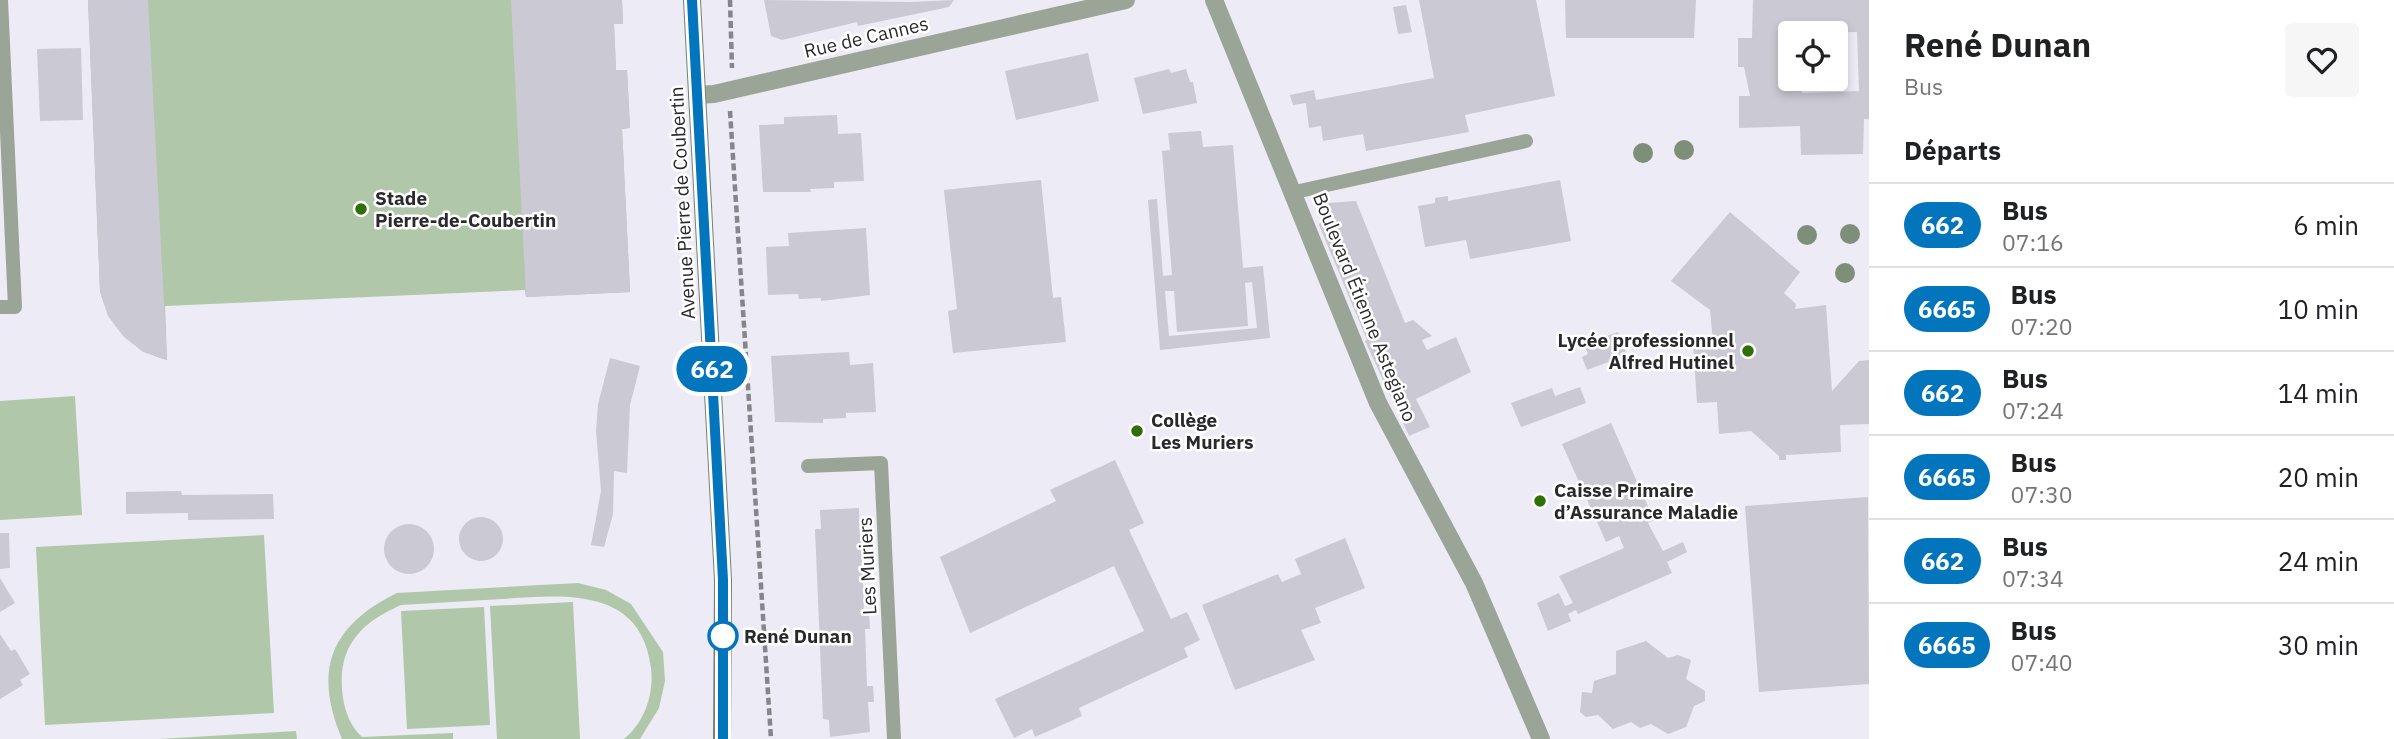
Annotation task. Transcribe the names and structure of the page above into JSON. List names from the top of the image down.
{
  "streets": {
    "main road": ["Avenue Pierre de Coubertin"],
    "street": ["Rue de Cannes", "Boulevard Étienne Astegiano"],
    "lane": ["Les Muriers"]
  },
  "crossings": [
    ["Rue de Cannes", "Avenue Pierre de Coubertin"]
  ],
  "places": [
    "Stade Pierre-de-Coubertin",
    "Lycée professionnel Alfred Hutinel",
    "Collège Les Muriers",
    "Caisse Primaire d’Assurance Maladie",
    "René Dunan"
  ],
  "lines": ["bus line 662"],
  "page": {
    "on_map": "662",
    "heading": [
      ["René Dunan", "Bus"],
      "Départs"
    ],
    "list": [
      {
        "mark": "662",
        "name": "Bus",
        "note": "07:16",
        "value": "6 min"
      },
      {
        "mark": "6665",
        "name": "Bus",
        "note": "07:20",
        "value": "10 min"
      },
      {
        "mark": "662",
        "name": "Bus",
        "note": "07:24",
        "value": "14 min"
      },
      {
        "mark": "6665",
        "name": "Bus",
        "note": "07:30",
        "value": "20 min"
      },
      {
        "mark": "662",
        "name": "Bus",
        "note": "07:34",
        "value": "24 min"
      },
      {
        "mark": "6665",
        "name": "Bus",
        "note": "07:40",
        "value": "30 min"
      }
    ]
  }
}
